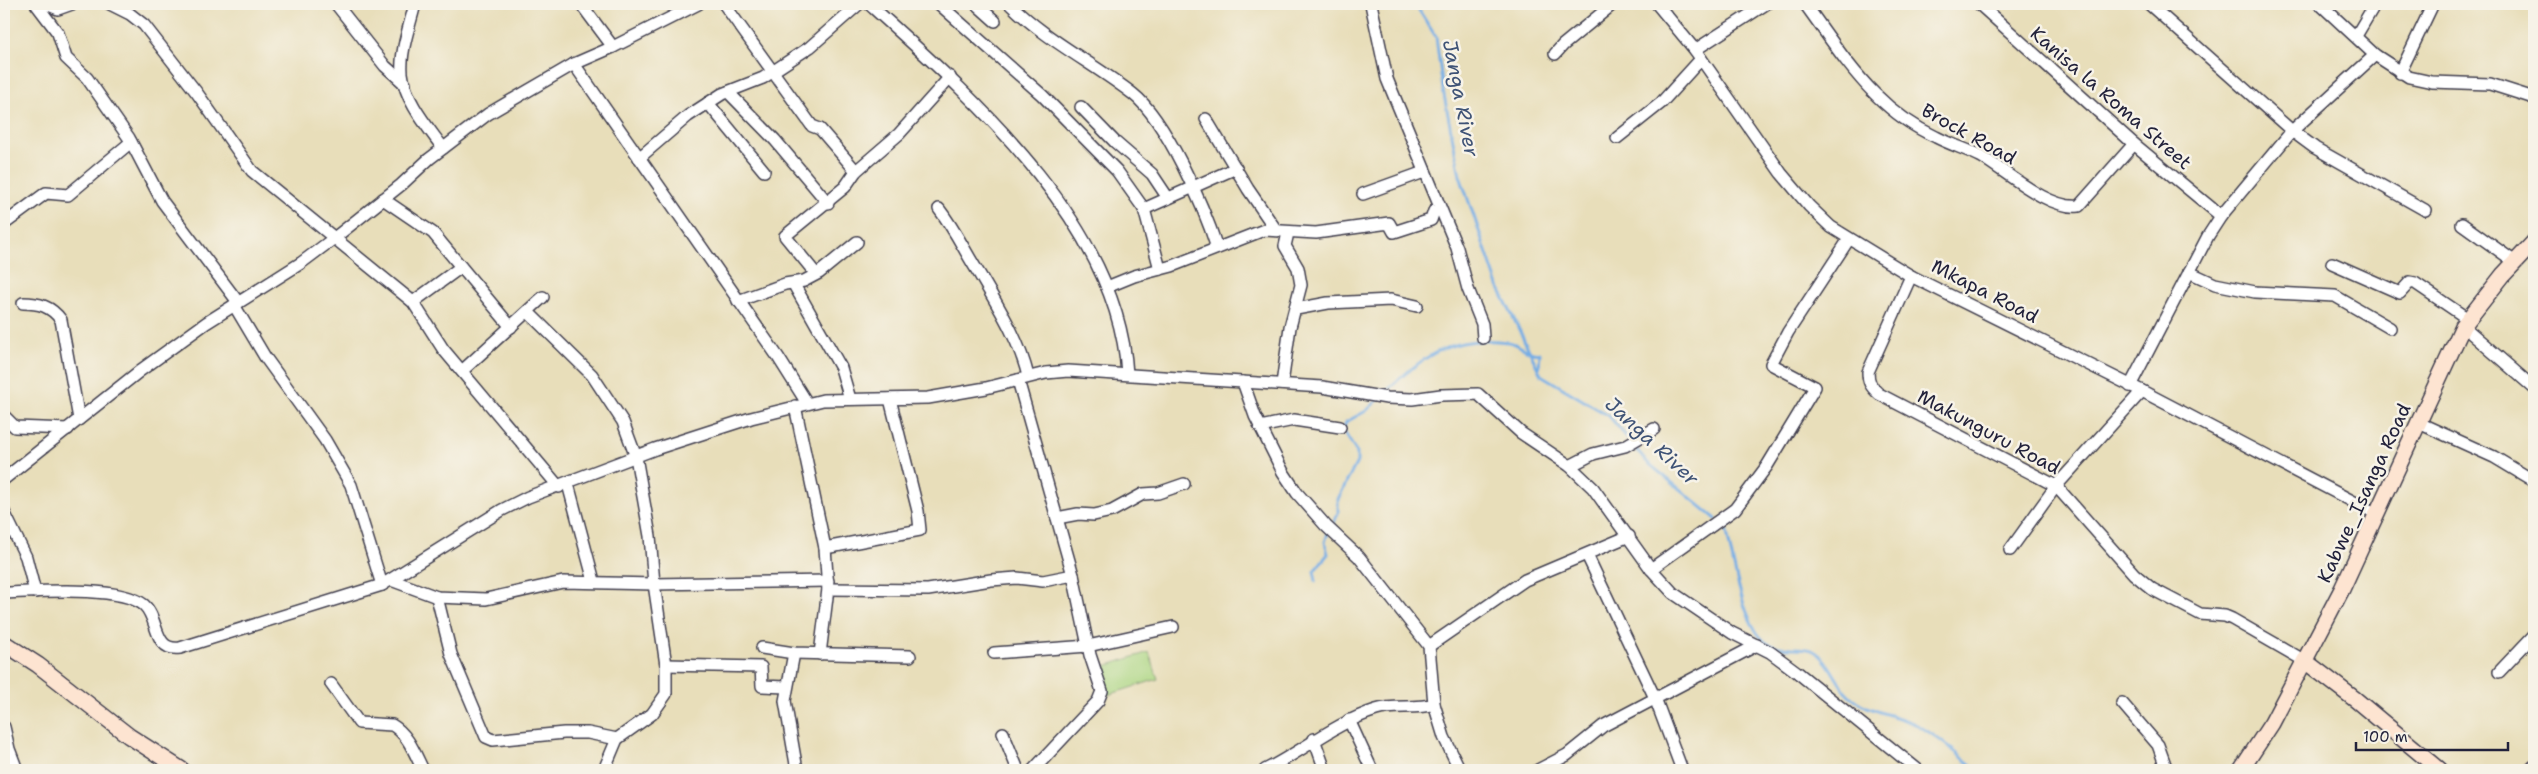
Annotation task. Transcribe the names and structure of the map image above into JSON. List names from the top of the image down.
{
  "streets": {
    "street": [
      "Kanisa la Roma Street",
      "Brock Road",
      "Mkapa Road",
      "Makunguru Road",
      "Kabwe_Isanga Road"
    ]
  },
  "crossings": [
    ["Kanisa la Roma Street", "Brock Road"],
    ["Mkapa Road", "Makunguru Road"],
    ["Mkapa Road", "Kabwe_Isanga Road"],
    ["Makunguru Road", "Kabwe_Isanga Road"]
  ],
  "water": ["Janga River"],
  "scale_bar": "100 m"
}
